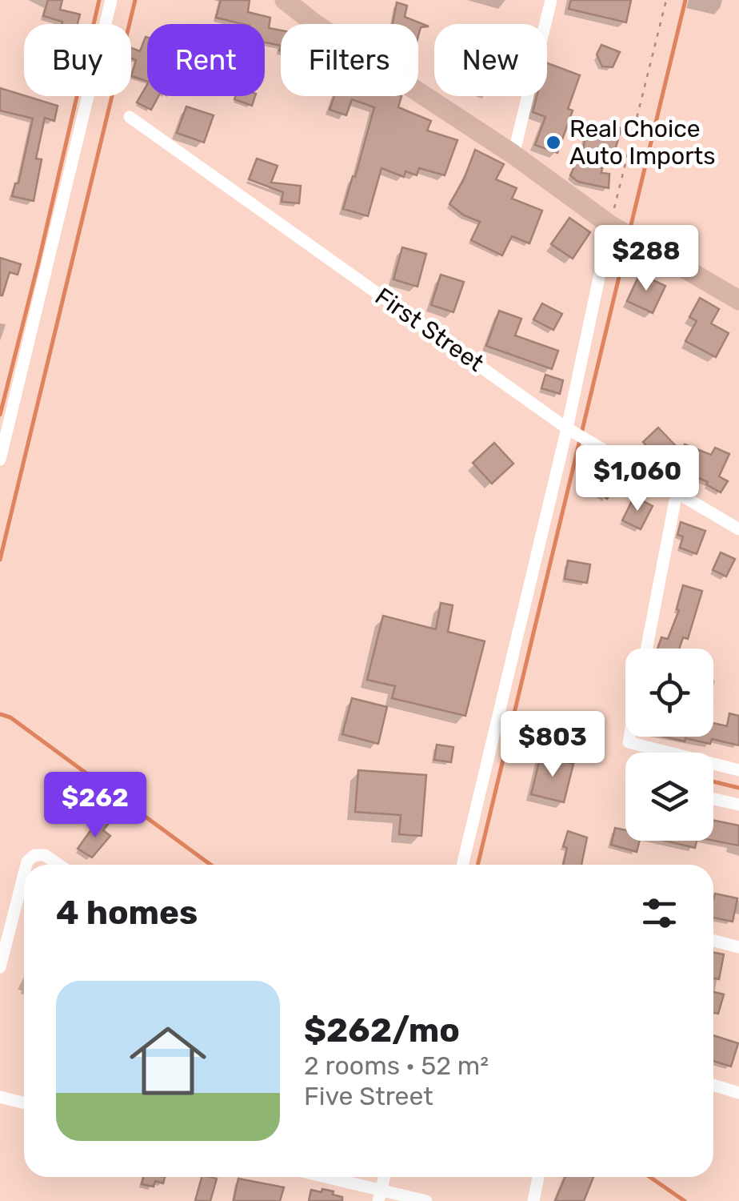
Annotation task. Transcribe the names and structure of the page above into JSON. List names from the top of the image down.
{
  "streets": {
    "street": ["First Street"]
  },
  "places": ["Real Choice Auto Imports"],
  "page": {
    "chip": [
      "Buy",
      "Rent",
      "Filters",
      "New"
    ],
    "price": [
      "$288",
      "$1,060",
      "$803",
      "$262"
    ],
    "heading": "4 homes",
    "list": [
      {
        "name": "$262/mo",
        "note": "2 rooms · 52 m² · Five Street"
      }
    ]
  }
}
